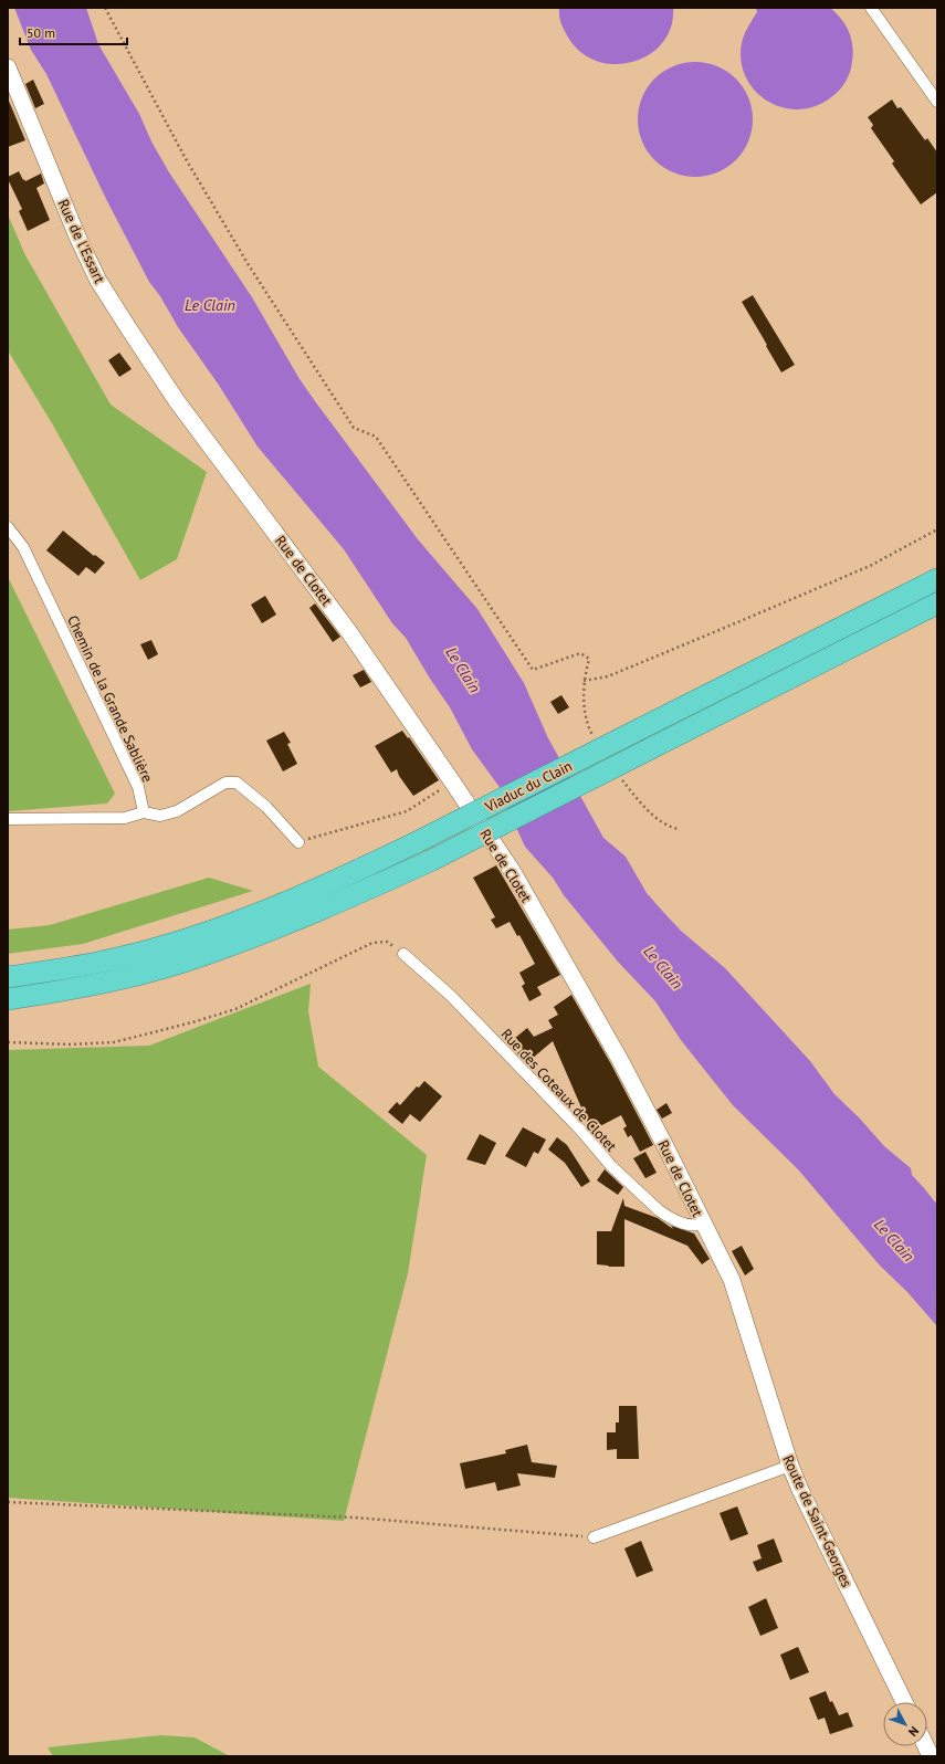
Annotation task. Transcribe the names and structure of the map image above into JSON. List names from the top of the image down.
{
  "streets": {
    "highway": ["Viaduc du Clain"],
    "main road": ["Rue de l'Essart", "Rue de Clotet", "Route de Saint-Georges"],
    "street": ["Chemin de la Grande Sablière", "Rue des Coteaux de Clotet"]
  },
  "crossings": [
    ["Rue de l'Essart", "Rue de Clotet"],
    ["Rue de Clotet", "Rue des Coteaux de Clotet"],
    ["Rue de Clotet", "Route de Saint-Georges"]
  ],
  "water": ["Le Clain"],
  "scale_bar": "50 m",
  "north": "bottom right"
}
